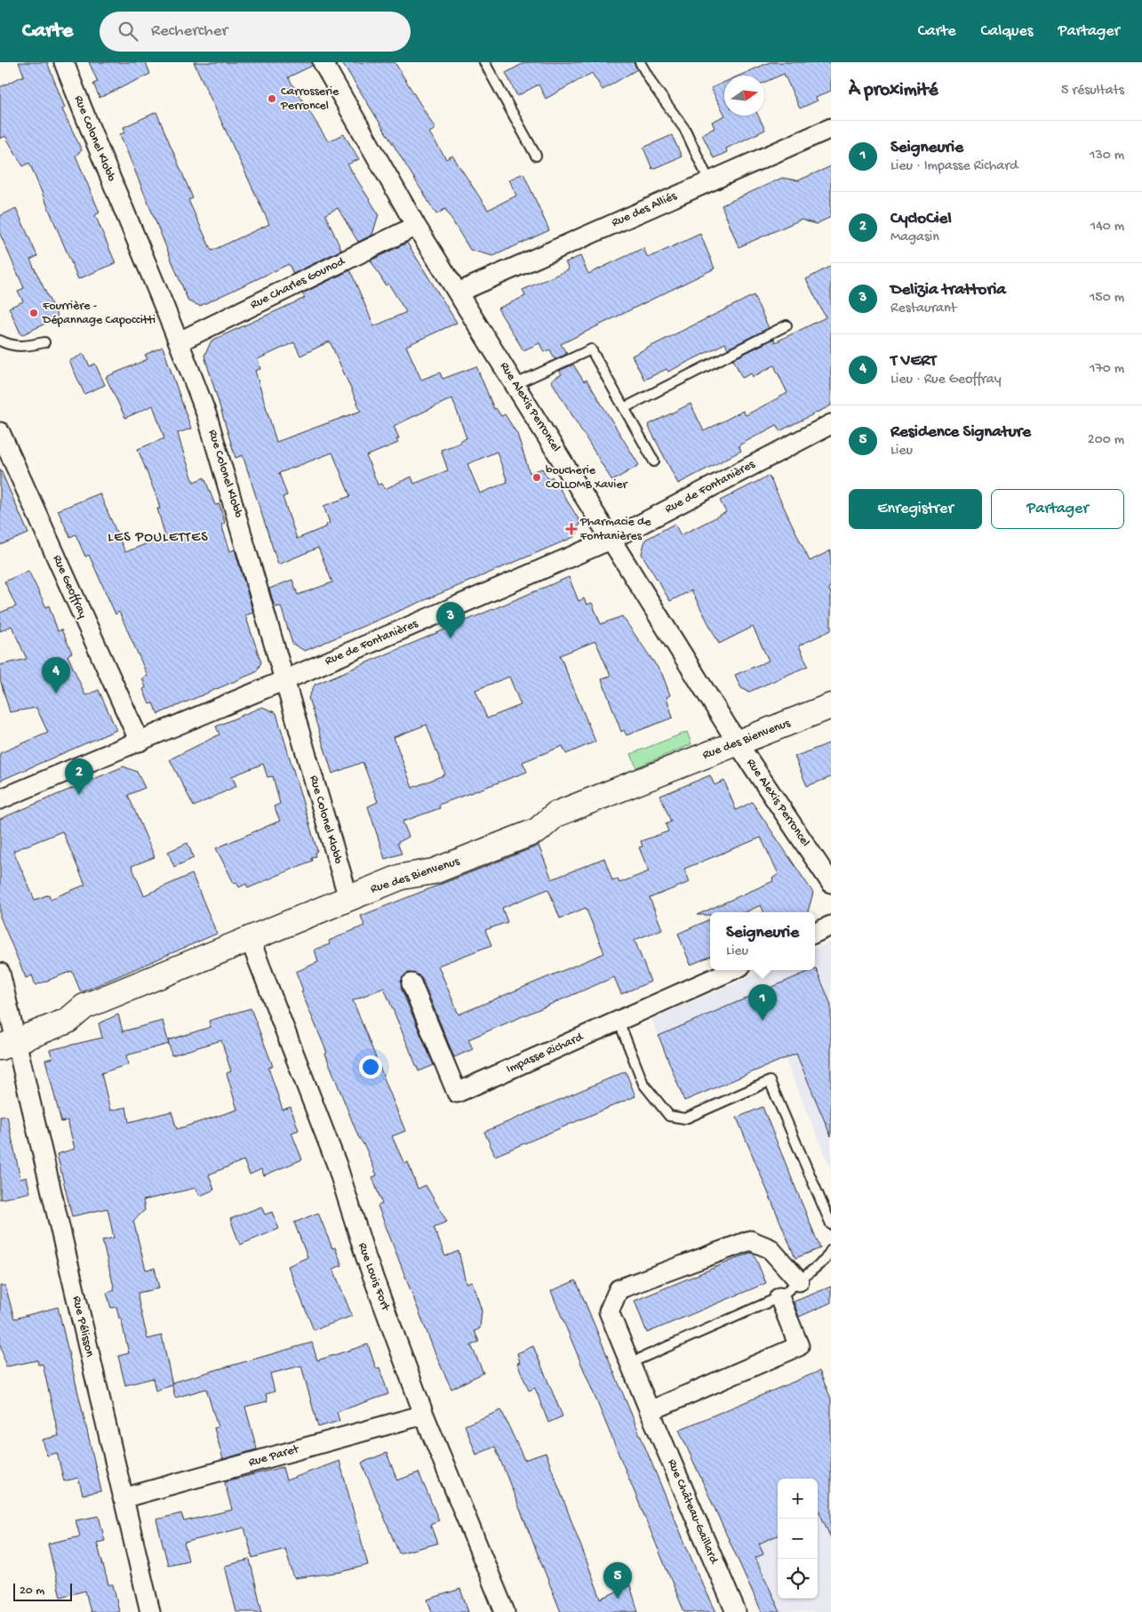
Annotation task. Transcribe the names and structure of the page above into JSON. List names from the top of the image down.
{
  "streets": {
    "street": [
      "Rue Colonel Klobb",
      "Rue des Alliés",
      "Rue Charles Gounod",
      "Rue Alexis Perroncel",
      "Rue de Fontanières",
      "Rue Geoffray",
      "Rue des Bienvenus",
      "Impasse Richard",
      "Rue Louis Fort",
      "Rue Pélisson",
      "Rue Paret",
      "Rue Château-Gaillard"
    ]
  },
  "crossings": [
    ["Rue Colonel Klobb", "Rue Charles Gounod"],
    ["Rue Colonel Klobb", "Rue de Fontanières"],
    ["Rue Colonel Klobb", "Rue des Bienvenus"],
    ["Rue des Alliés", "Rue Alexis Perroncel"],
    ["Rue Charles Gounod", "Rue Alexis Perroncel"],
    ["Rue Alexis Perroncel", "Rue de Fontanières"],
    ["Rue Alexis Perroncel", "Rue des Bienvenus"],
    ["Rue de Fontanières", "Rue Geoffray"],
    ["Rue des Bienvenus", "Rue Louis Fort"],
    ["Rue des Bienvenus", "Rue Pélisson"],
    ["Rue Louis Fort", "Rue Paret"],
    ["Rue Pélisson", "Rue Paret"]
  ],
  "districts": ["LES POULETTES"],
  "places": {
    "other": ["Carrosserie Perroncel", "Fourrière - Dépannage Capoccitti", "boucherie COLLOMB Xavier"],
    "health": ["Pharmacie de Fontanières"]
  },
  "scale_bar": "20 m",
  "north": "right",
  "page": {
    "header": "Carte",
    "search": "Rechercher",
    "nav": ["Carte", "Calques", "Partager"],
    "heading": ["À proximité", "5 résultats"],
    "list": [
      {
        "mark": "1",
        "name": "Seigneurie",
        "note": "Lieu · Impasse Richard",
        "value": "130 m"
      },
      {
        "mark": "2",
        "name": "CycloCiel",
        "note": "Magasin",
        "value": "140 m"
      },
      {
        "mark": "3",
        "name": "Delizia trattoria",
        "note": "Restaurant",
        "value": "150 m"
      },
      {
        "mark": "4",
        "name": "T VERT",
        "note": "Lieu · Rue Geoffray",
        "value": "170 m"
      },
      {
        "mark": "5",
        "name": "Residence Signature",
        "note": "Lieu",
        "value": "200 m"
      }
    ],
    "buttons": ["Enregistrer", "Partager"],
    "pins": [
      "3",
      "4",
      "2",
      "1",
      "5"
    ],
    "popup": ["Seigneurie", "Lieu"],
    "map_buttons": ["+", "−"],
    "scale": "20 m"
  }
}
